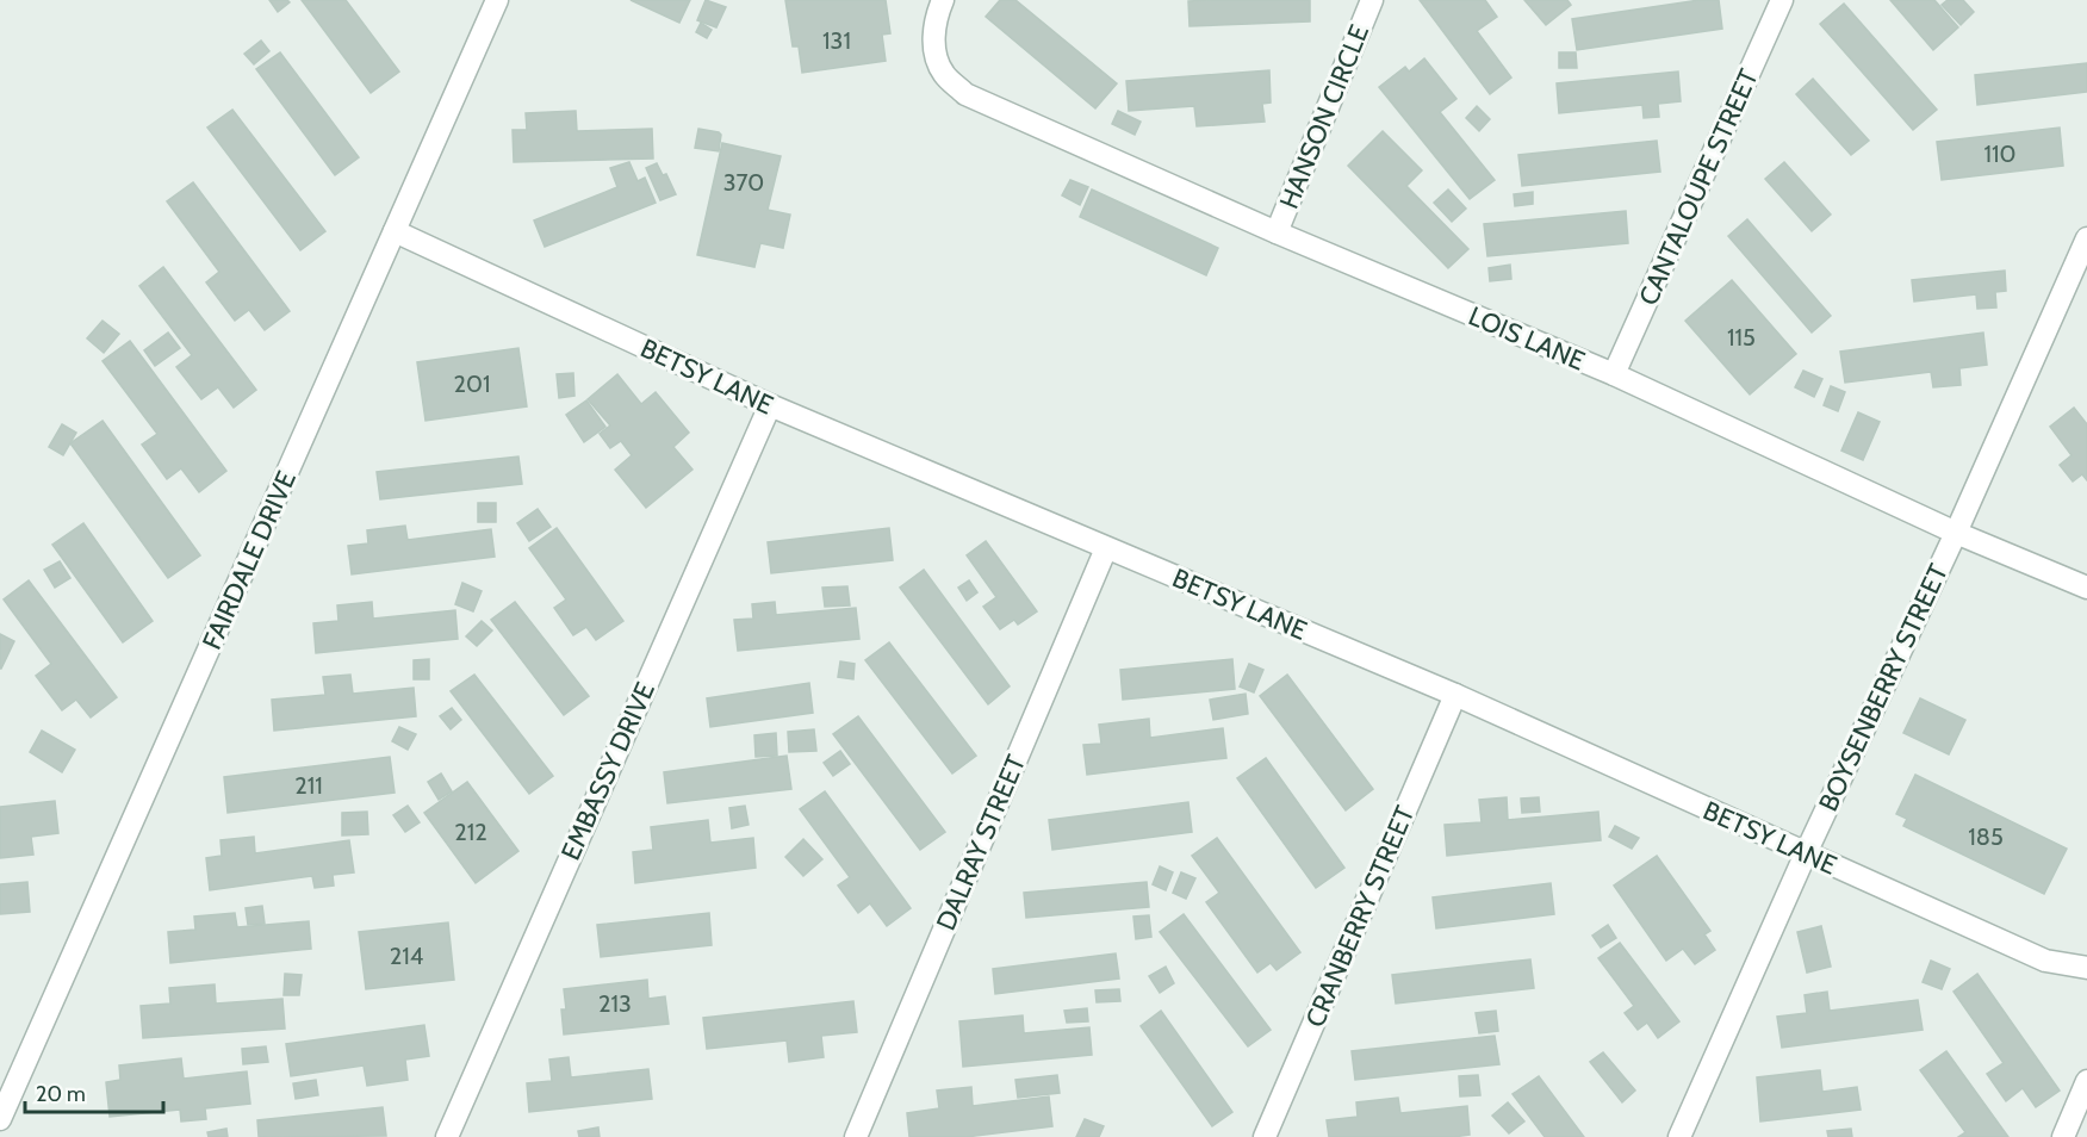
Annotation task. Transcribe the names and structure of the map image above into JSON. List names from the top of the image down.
{
  "streets": {
    "street": [
      "HANSON CIRCLE",
      "CANTALOUPE STREET",
      "LOIS LANE",
      "BETSY LANE",
      "FAIRDALE DRIVE",
      "BOYSENBERRY STREET",
      "EMBASSY DRIVE",
      "DALRAY STREET",
      "CRANBERRY STREET"
    ]
  },
  "crossings": [
    ["HANSON CIRCLE", "LOIS LANE"],
    ["CANTALOUPE STREET", "LOIS LANE"],
    ["LOIS LANE", "BOYSENBERRY STREET"],
    ["BETSY LANE", "FAIRDALE DRIVE"],
    ["BETSY LANE", "BOYSENBERRY STREET"],
    ["BETSY LANE", "EMBASSY DRIVE"],
    ["BETSY LANE", "DALRAY STREET"],
    ["BETSY LANE", "CRANBERRY STREET"]
  ],
  "house_numbers": [
    "131",
    "110",
    "370",
    "115",
    "201",
    "211",
    "212",
    "185",
    "214",
    "213"
  ],
  "scale_bar": "20 m"
}
